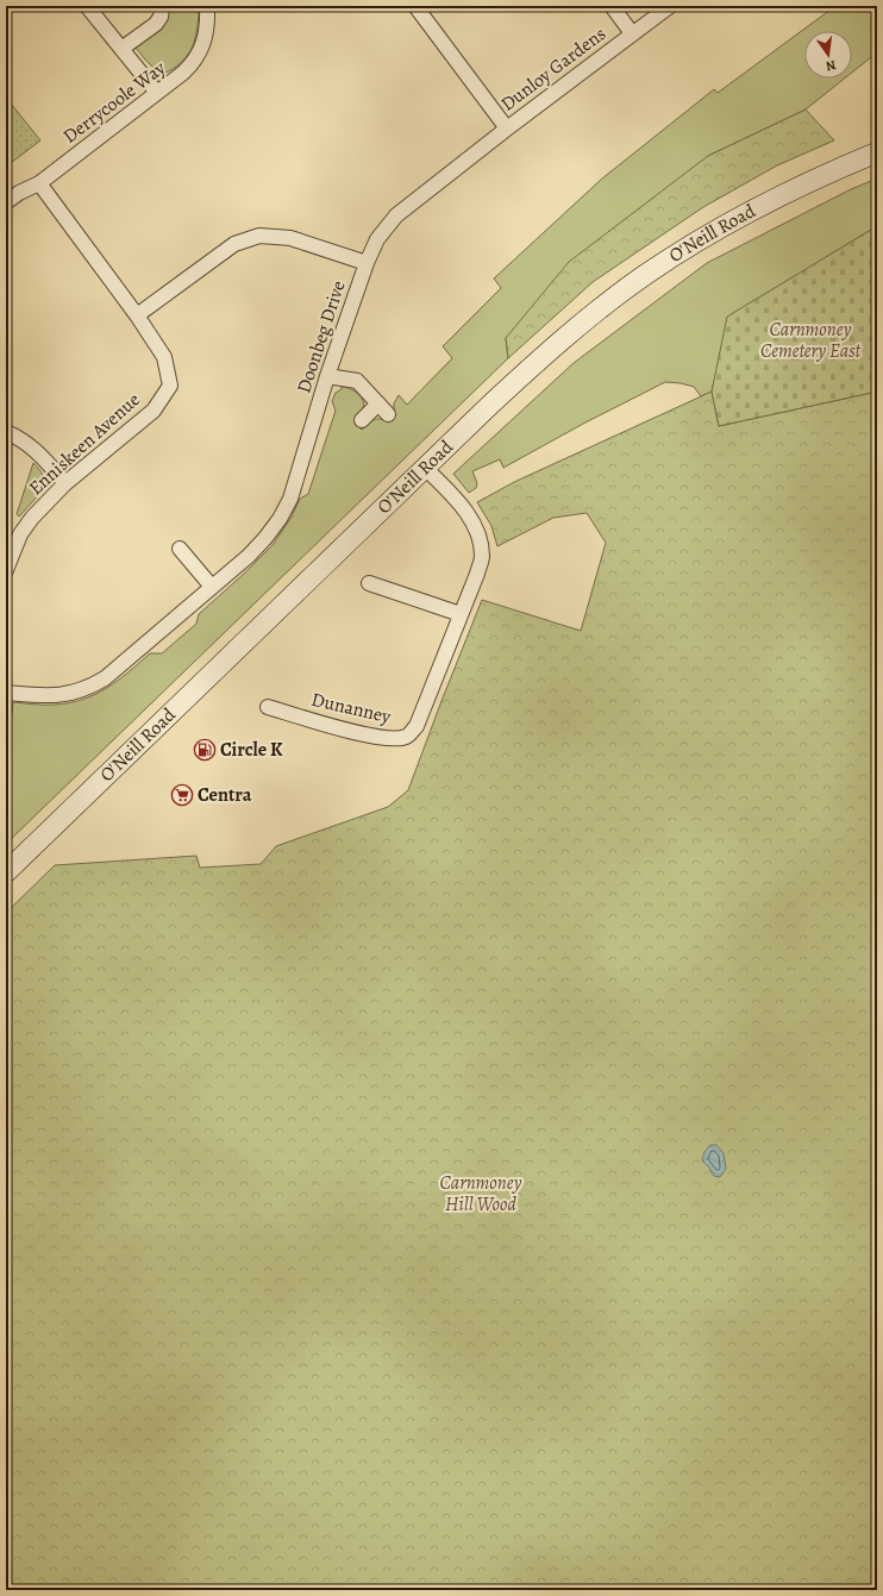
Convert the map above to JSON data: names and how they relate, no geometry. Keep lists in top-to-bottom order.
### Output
{
  "streets": {
    "main road": ["O'Neill Road"],
    "street": [
      "Dunloy Gardens",
      "Derrycoole Way",
      "Doonbeg Drive",
      "Enniskeen Avenue",
      "Dunanney"
    ]
  },
  "crossings": [
    ["Dunloy Gardens", "Doonbeg Drive"],
    ["Derrycoole Way", "Enniskeen Avenue"],
    ["O'Neill Road", "Dunanney"]
  ],
  "parks": ["Carnmoney Cemetery East", "Carnmoney Hill Wood"],
  "places": {
    "fuel station": ["Circle K"],
    "supermarket": ["Centra"]
  },
  "north": "bottom"
}
